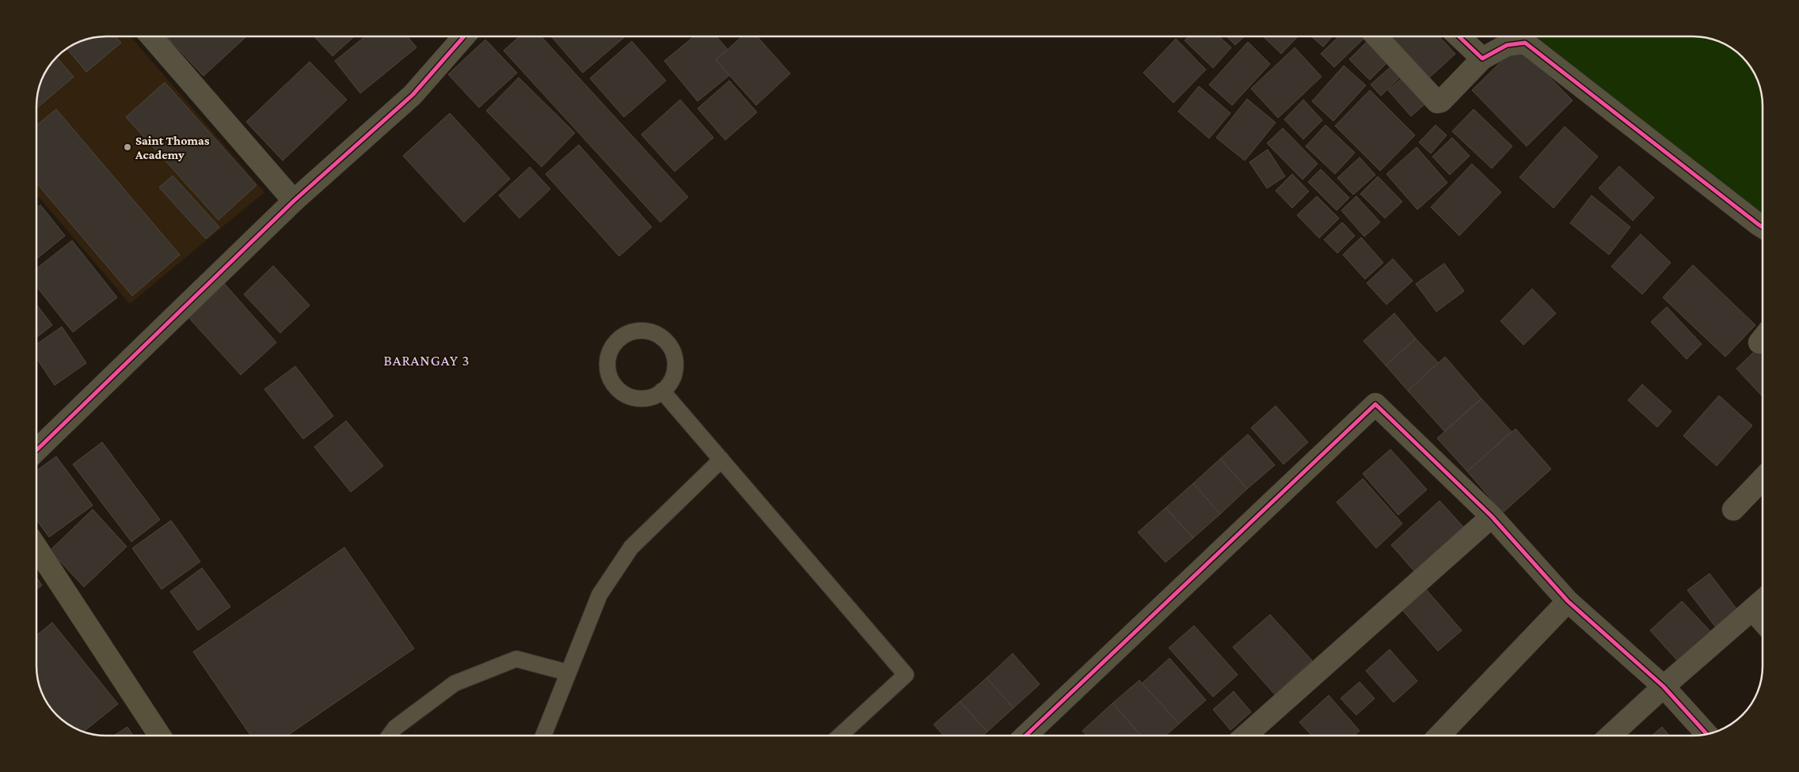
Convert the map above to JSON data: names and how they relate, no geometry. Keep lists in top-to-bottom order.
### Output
{
  "districts": ["BARANGAY 3"],
  "places": ["Saint Thomas Academy"]
}
